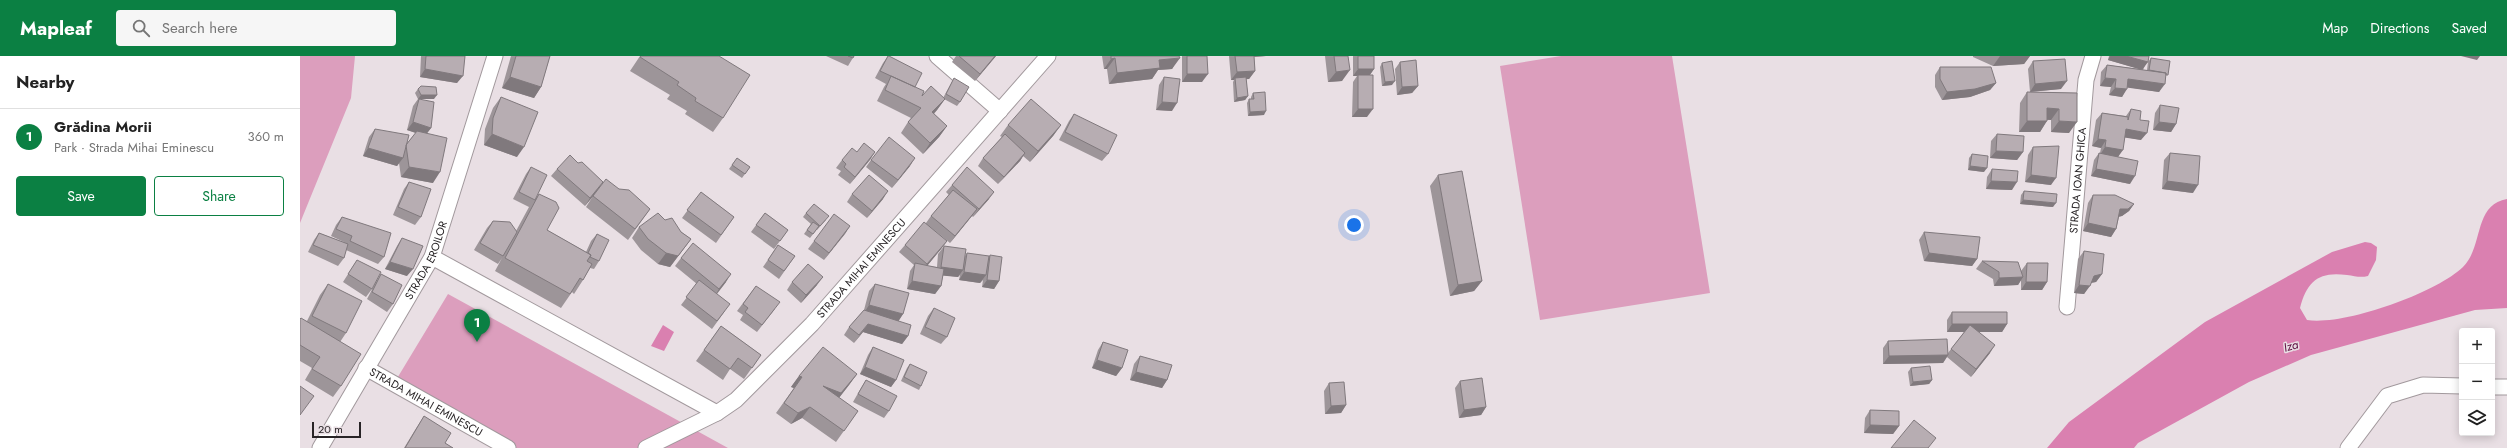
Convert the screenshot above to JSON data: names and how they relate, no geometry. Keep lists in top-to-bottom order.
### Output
{
  "streets": {
    "street": ["STRADA IOAN GHICA", "STRADA EROILOR", "STRADA MIHAI EMINESCU"]
  },
  "crossings": [
    ["STRADA EROILOR", "STRADA MIHAI EMINESCU"]
  ],
  "water": ["Iza"],
  "scale_bar": "20 m",
  "page": {
    "header": "Mapleaf",
    "search": "Search here",
    "nav": ["Map", "Directions", "Saved"],
    "heading": "Nearby",
    "list": [
      {
        "mark": "1",
        "name": "Grădina Morii",
        "note": "Park · Strada Mihai Eminescu",
        "value": "360 m"
      }
    ],
    "buttons": ["Save", "Share"],
    "pins": "1",
    "map_buttons": ["+", "−"],
    "scale": "20 m"
  }
}
